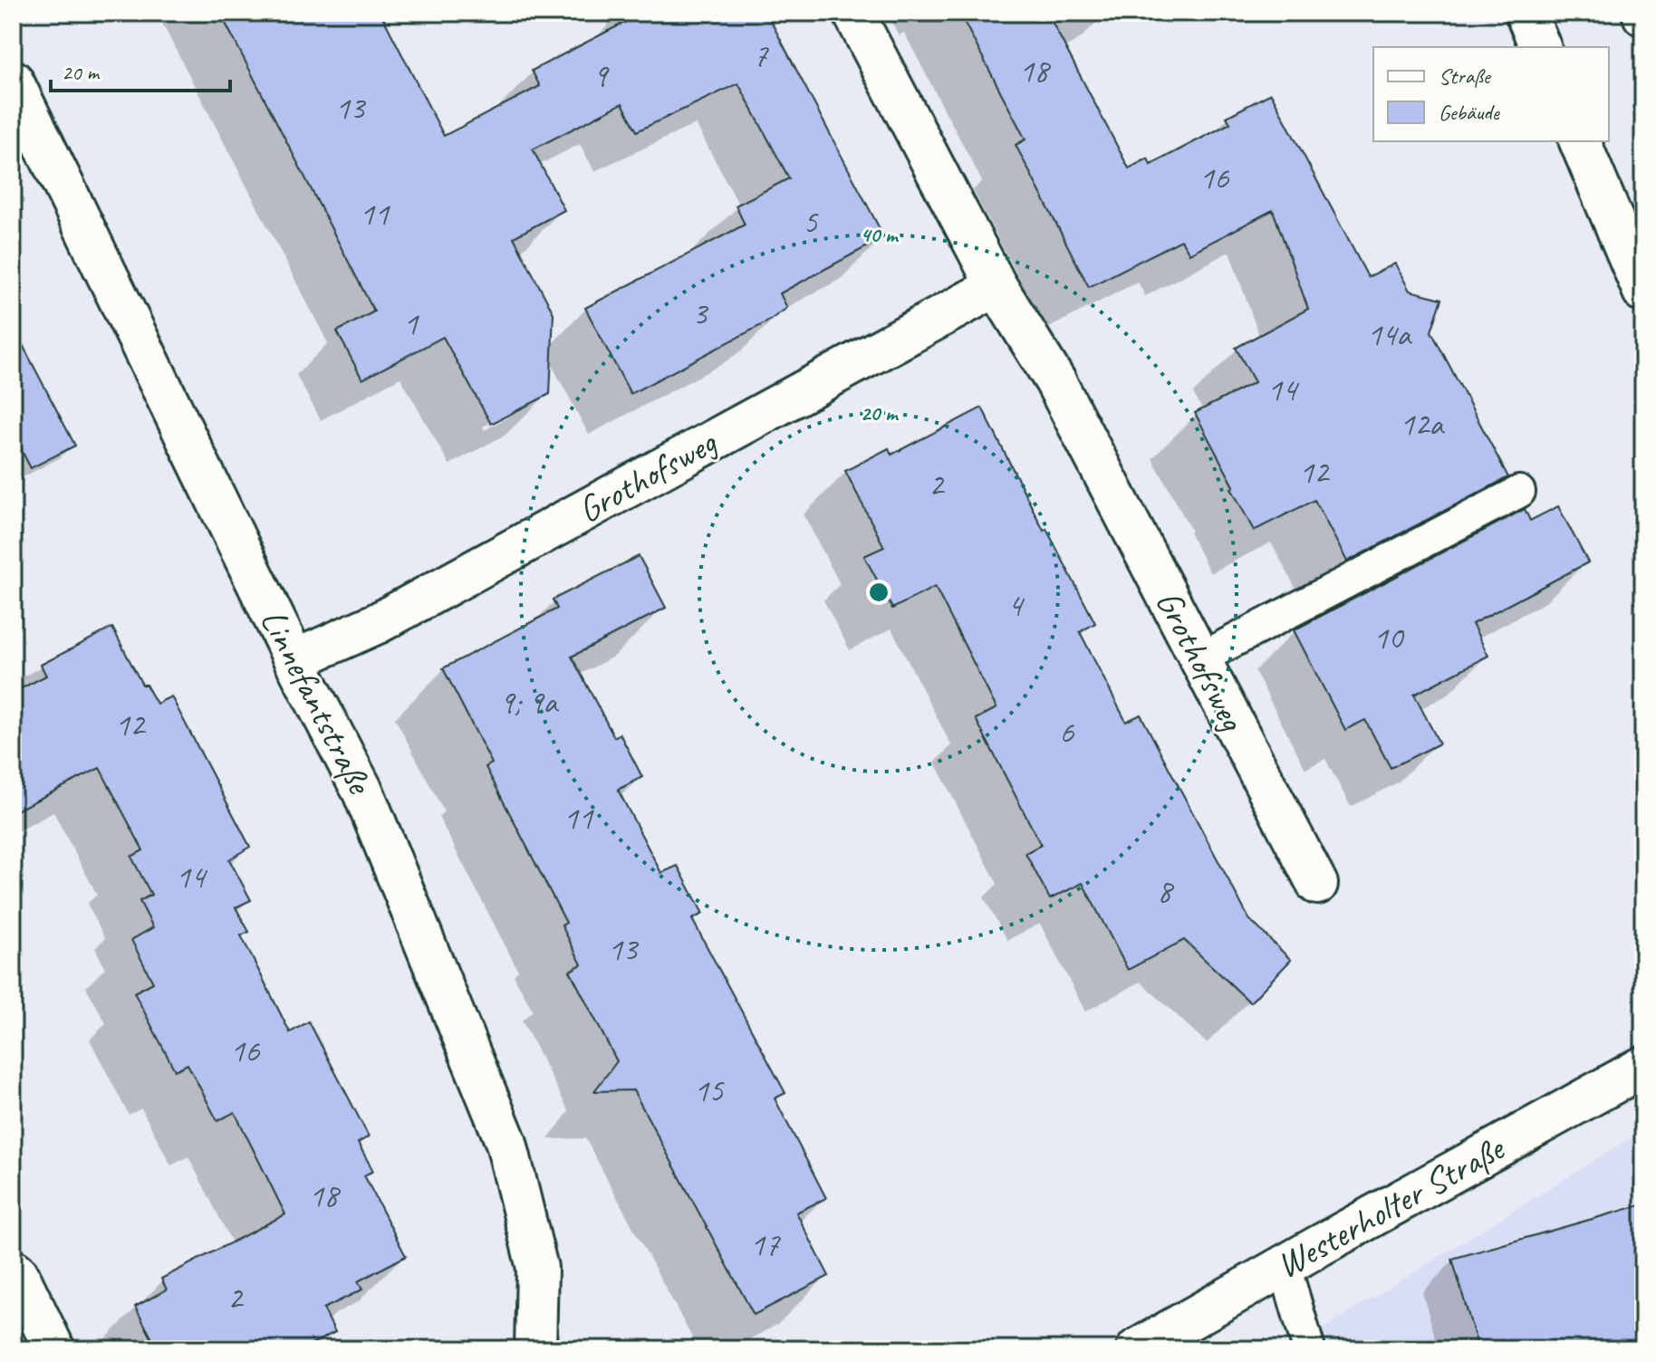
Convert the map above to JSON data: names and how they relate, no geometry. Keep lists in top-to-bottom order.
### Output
{
  "streets": {
    "street": ["Grothofsweg", "Linnefantstraße", "Westerholter Straße"]
  },
  "crossings": [
    ["Grothofsweg", "Linnefantstraße"]
  ],
  "house_numbers": [
    "7",
    "18",
    "9",
    "13",
    "16",
    "11",
    "5",
    "3",
    "1",
    "14a",
    "14",
    "12a",
    "12",
    "2",
    "4",
    "10",
    "9; 9a",
    "12",
    "6",
    "11",
    "14",
    "8",
    "13",
    "16",
    "15",
    "18",
    "17",
    "2"
  ],
  "legend": ["Straße", "Gebäude"],
  "scale_bar": "20 m",
  "rings": ["40 m", "20 m"]
}
